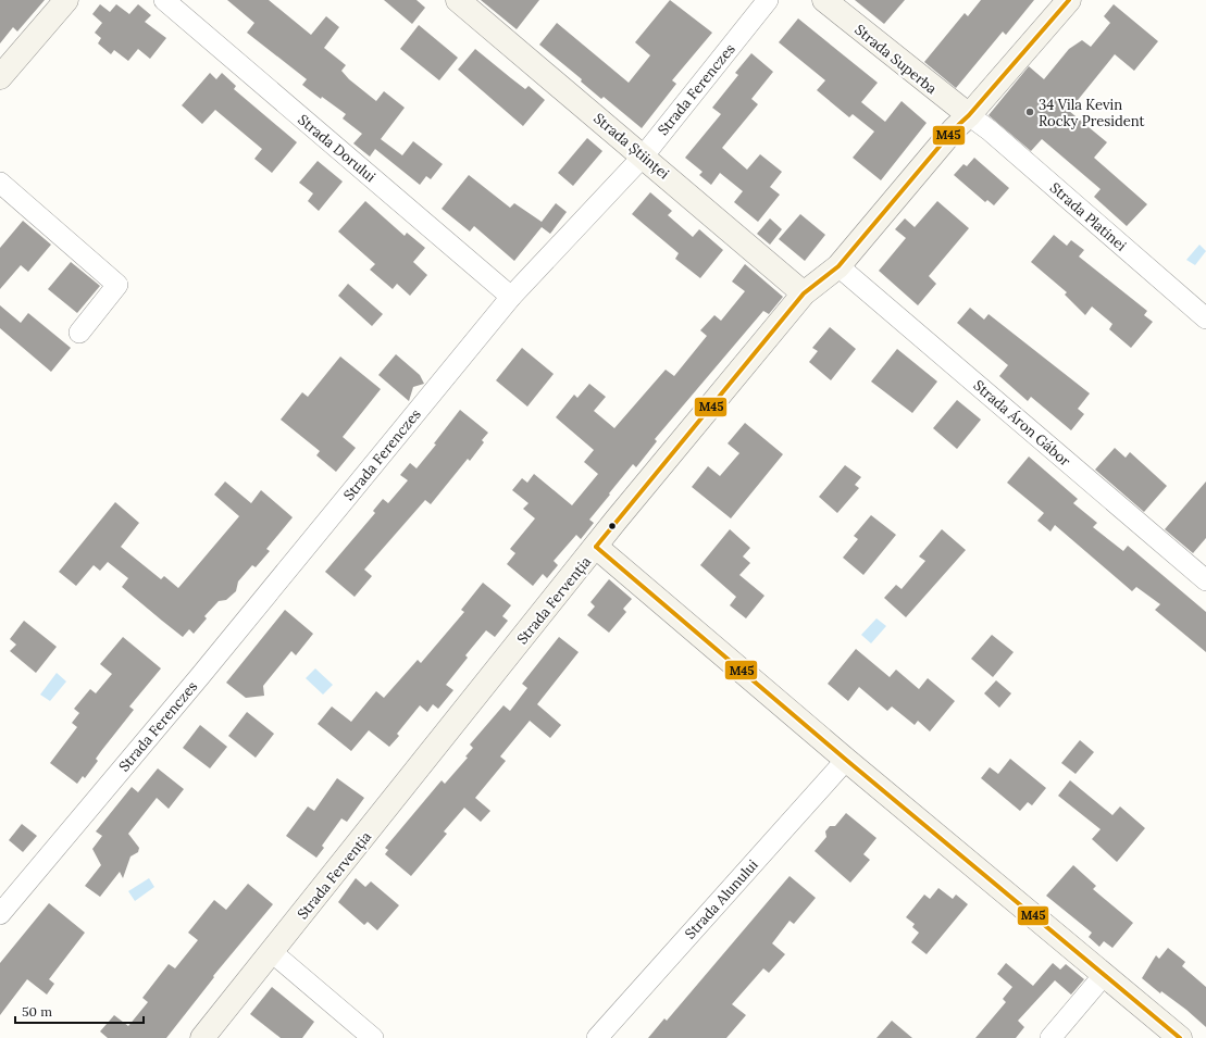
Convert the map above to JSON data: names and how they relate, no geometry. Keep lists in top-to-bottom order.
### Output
{
  "streets": {
    "street": [
      "Strada Superba",
      "Strada Ferenczes",
      "Strada Științei",
      "Strada Dorului",
      "Strada Platinei",
      "Strada Áron Gábor",
      "Strada Fervenția",
      "Strada Alunului"
    ]
  },
  "crossings": [
    ["Strada Superba", "Strada Platinei"],
    ["Strada Superba", "Strada Fervenția"],
    ["Strada Ferenczes", "Strada Științei"],
    ["Strada Ferenczes", "Strada Dorului"],
    ["Strada Științei", "Strada Fervenția"],
    ["Strada Platinei", "Strada Fervenția"],
    ["Strada Áron Gábor", "Strada Fervenția"]
  ],
  "places": ["34 Vila Kevin Rocky President"],
  "lines": ["transit line M45"],
  "scale_bar": "50 m"
}
